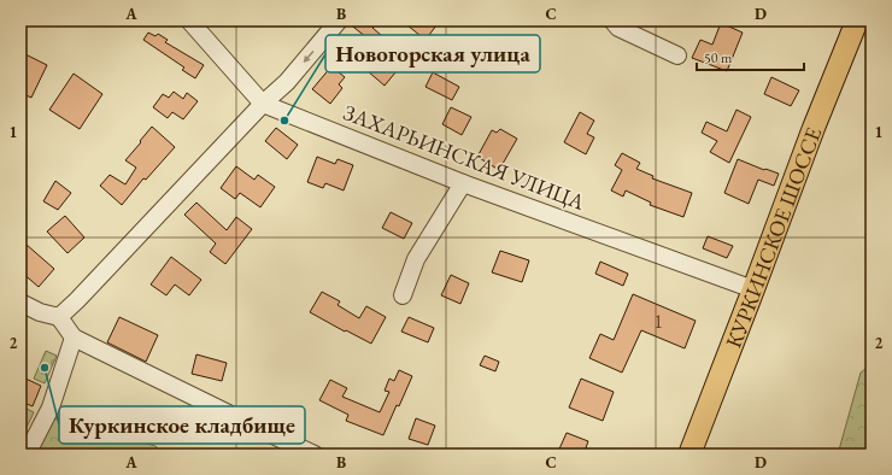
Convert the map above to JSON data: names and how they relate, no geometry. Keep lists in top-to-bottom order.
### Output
{
  "streets": {
    "main road": ["КУРКИНСКОЕ ШОССЕ"],
    "street": ["ЗАХАРЬИНСКАЯ УЛИЦА"]
  },
  "crossings": [
    ["ЗАХАРЬИНСКАЯ УЛИЦА", "КУРКИНСКОЕ ШОССЕ"]
  ],
  "places": ["Новогорская улица", "Куркинское кладбище"],
  "house_numbers": ["1"],
  "scale_bar": "50 m",
  "grid": {
    "columns": [
      "A",
      "B",
      "C",
      "D"
    ],
    "rows": ["1", "2"]
  }
}
